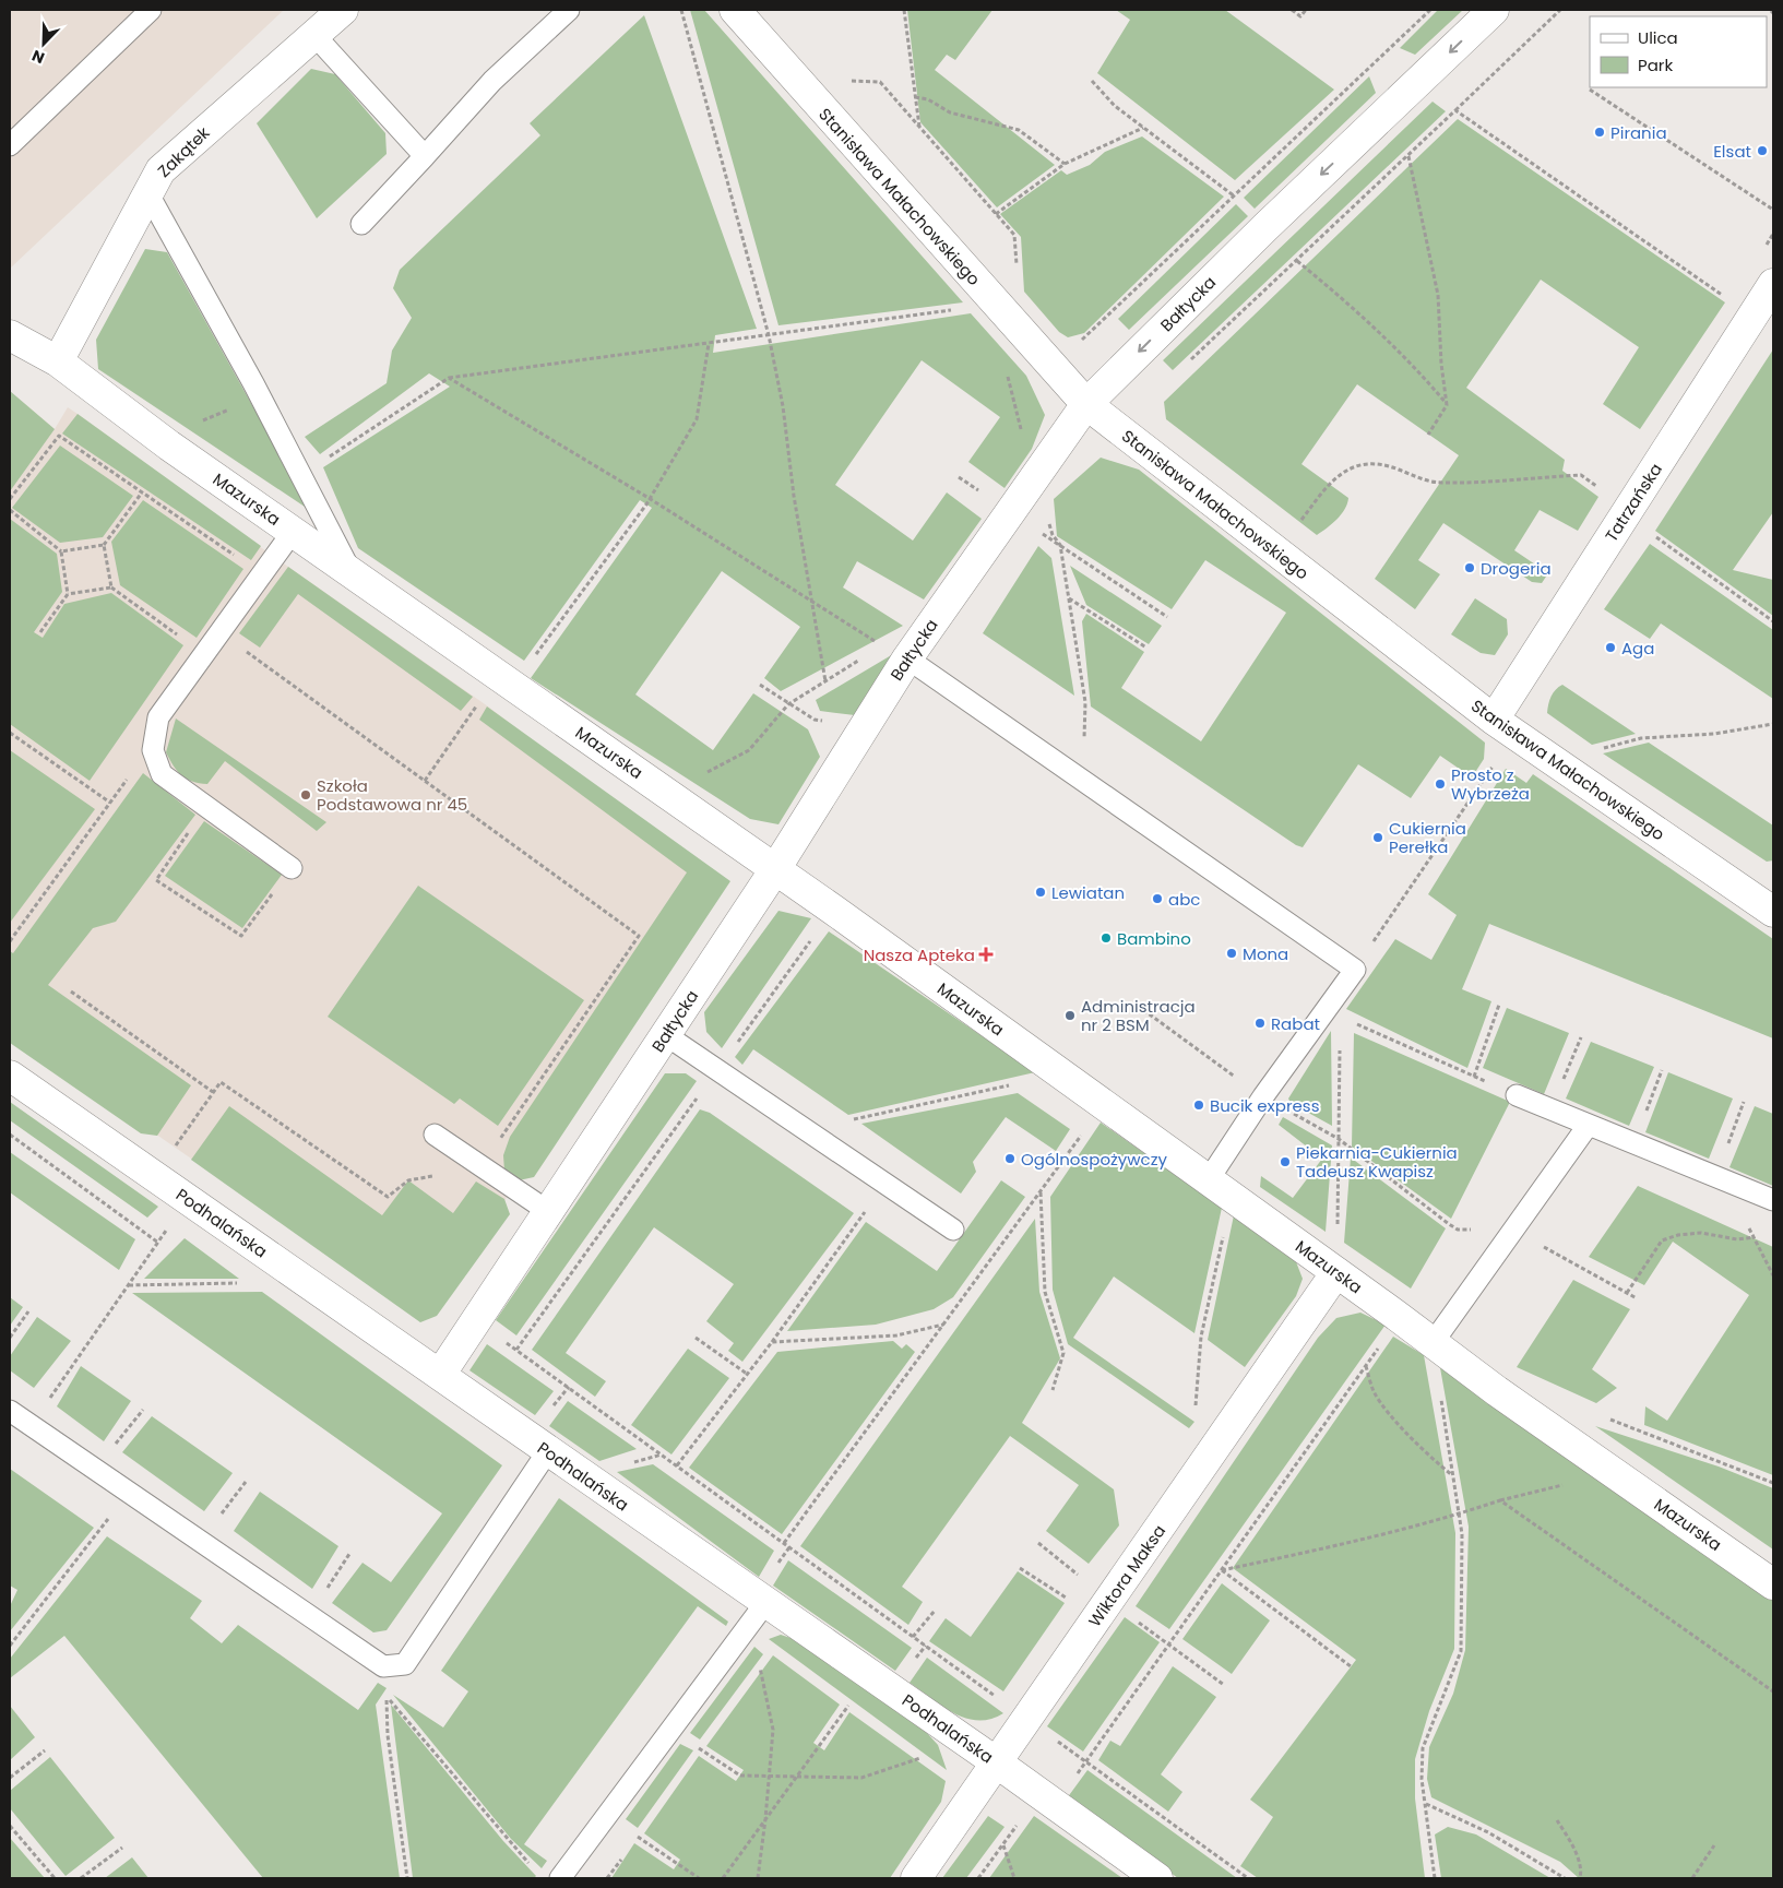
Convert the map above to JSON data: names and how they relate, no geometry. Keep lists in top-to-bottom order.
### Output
{
  "streets": {
    "street": [
      "Zakątek",
      "Stanisława Małachowskiego",
      "Bałtycka",
      "Mazurska",
      "Tatrzańska",
      "Podhalańska",
      "Wiktora Maksa"
    ]
  },
  "crossings": [
    ["Zakątek", "Mazurska"],
    ["Stanisława Małachowskiego", "Bałtycka"],
    ["Stanisława Małachowskiego", "Tatrzańska"],
    ["Bałtycka", "Mazurska"],
    ["Bałtycka", "Podhalańska"],
    ["Mazurska", "Wiktora Maksa"],
    ["Podhalańska", "Wiktora Maksa"]
  ],
  "places": {
    "other": [
      "Pirania",
      "Elsat",
      "Drogeria",
      "Aga",
      "Prosto z Wybrzeża",
      "Szkoła Podstawowa nr 45",
      "Cukiernia Perełka",
      "Lewiatan",
      "abc",
      "Bambino",
      "Mona",
      "Administracja nr 2 BSM",
      "Rabat",
      "Bucik express",
      "Ogólnospożywczy",
      "Piekarnia-Cukiernia Tadeusz Kwapisz"
    ],
    "health": ["Nasza Apteka"]
  },
  "legend": ["Ulica", "Park"],
  "north": "bottom left"
}
